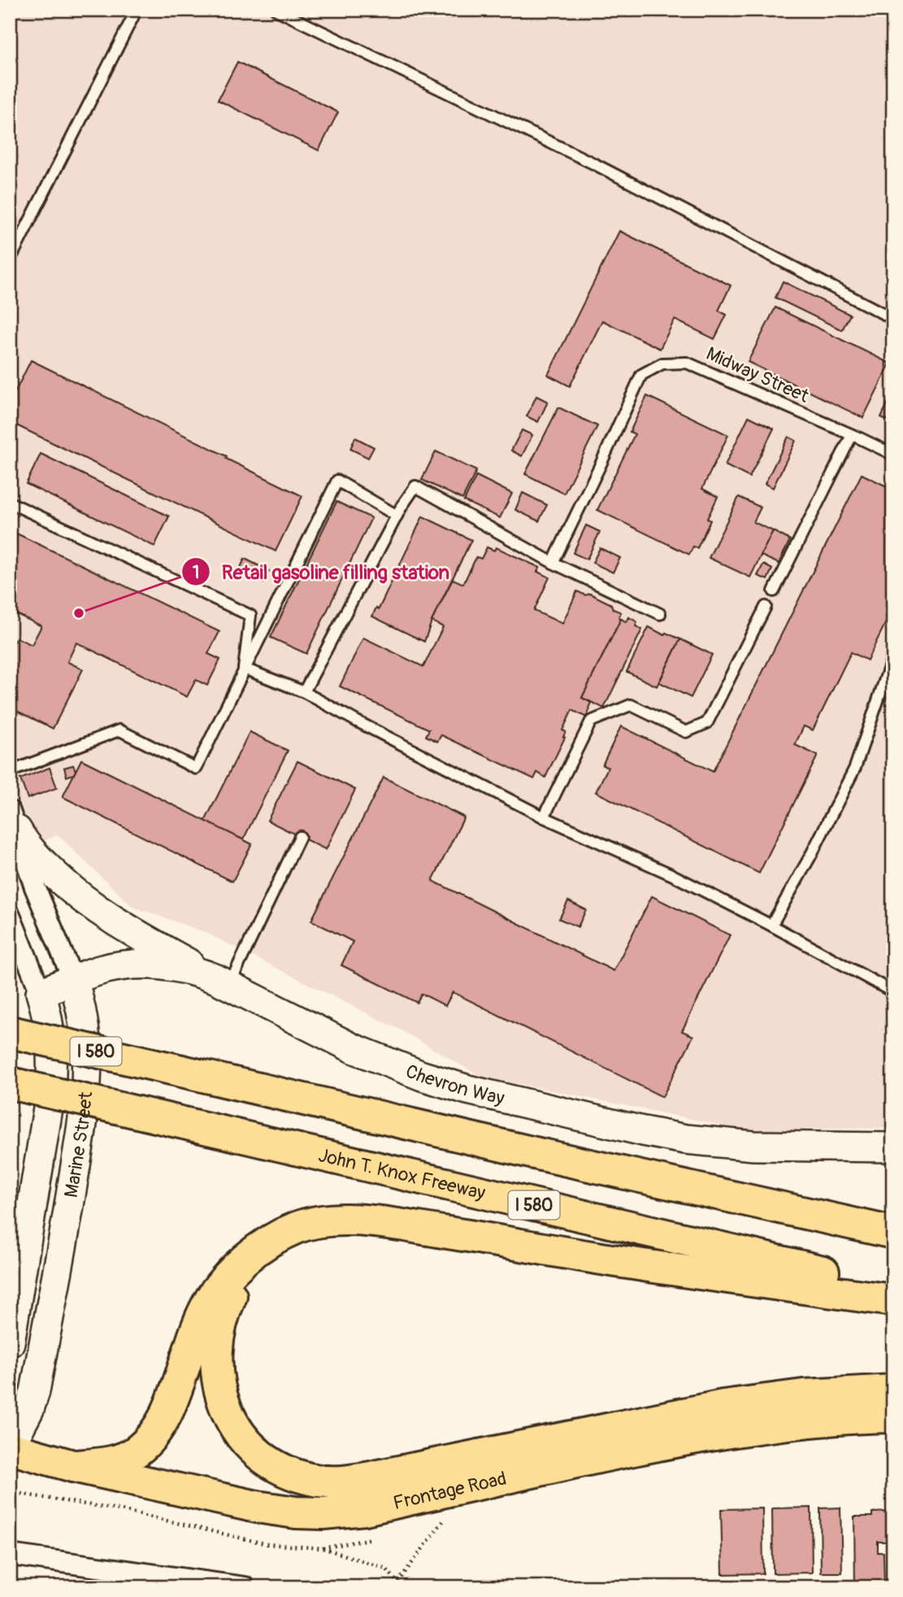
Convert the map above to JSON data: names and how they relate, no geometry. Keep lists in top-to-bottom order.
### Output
{
  "streets": {
    "main road": ["I 580", "John T. Knox Freeway", "Frontage Road"],
    "street": ["Chevron Way", "Marine Street"],
    "lane": ["Midway Street"]
  },
  "crossings": [
    ["Chevron Way", "Marine Street"],
    ["Marine Street", "Frontage Road"]
  ],
  "places": ["Retail gasoline filling station"]
}
